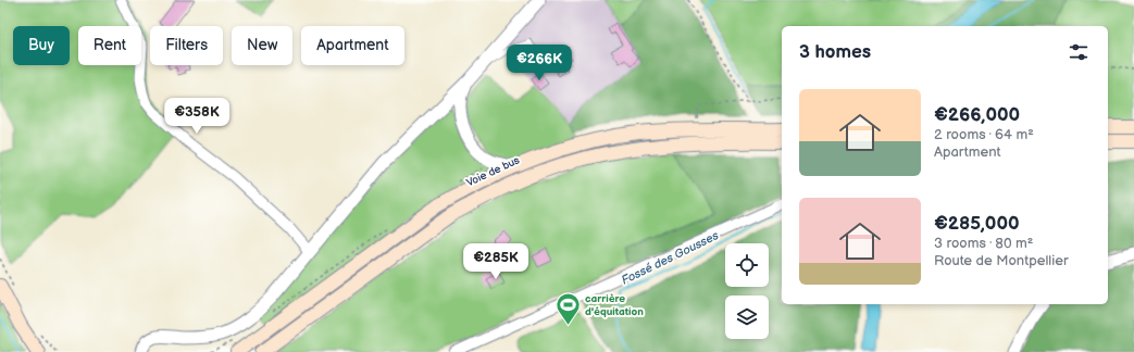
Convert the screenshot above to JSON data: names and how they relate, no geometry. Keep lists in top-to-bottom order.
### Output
{
  "streets": {
    "lane": ["Voie de bus"]
  },
  "water": ["Fossé des Gousses"],
  "places": {
    "sports": ["carrière d'équitation"]
  },
  "page": {
    "chip": [
      "Buy",
      "Rent",
      "Filters",
      "New",
      "Apartment"
    ],
    "heading": "3 homes",
    "price": ["€266K", "€358K", "€285K"],
    "list": [
      {
        "name": "€266,000",
        "note": "2 rooms · 64 m² · Apartment"
      },
      {
        "name": "€285,000",
        "note": "3 rooms · 80 m² · Route de Montpellier"
      }
    ]
  }
}
